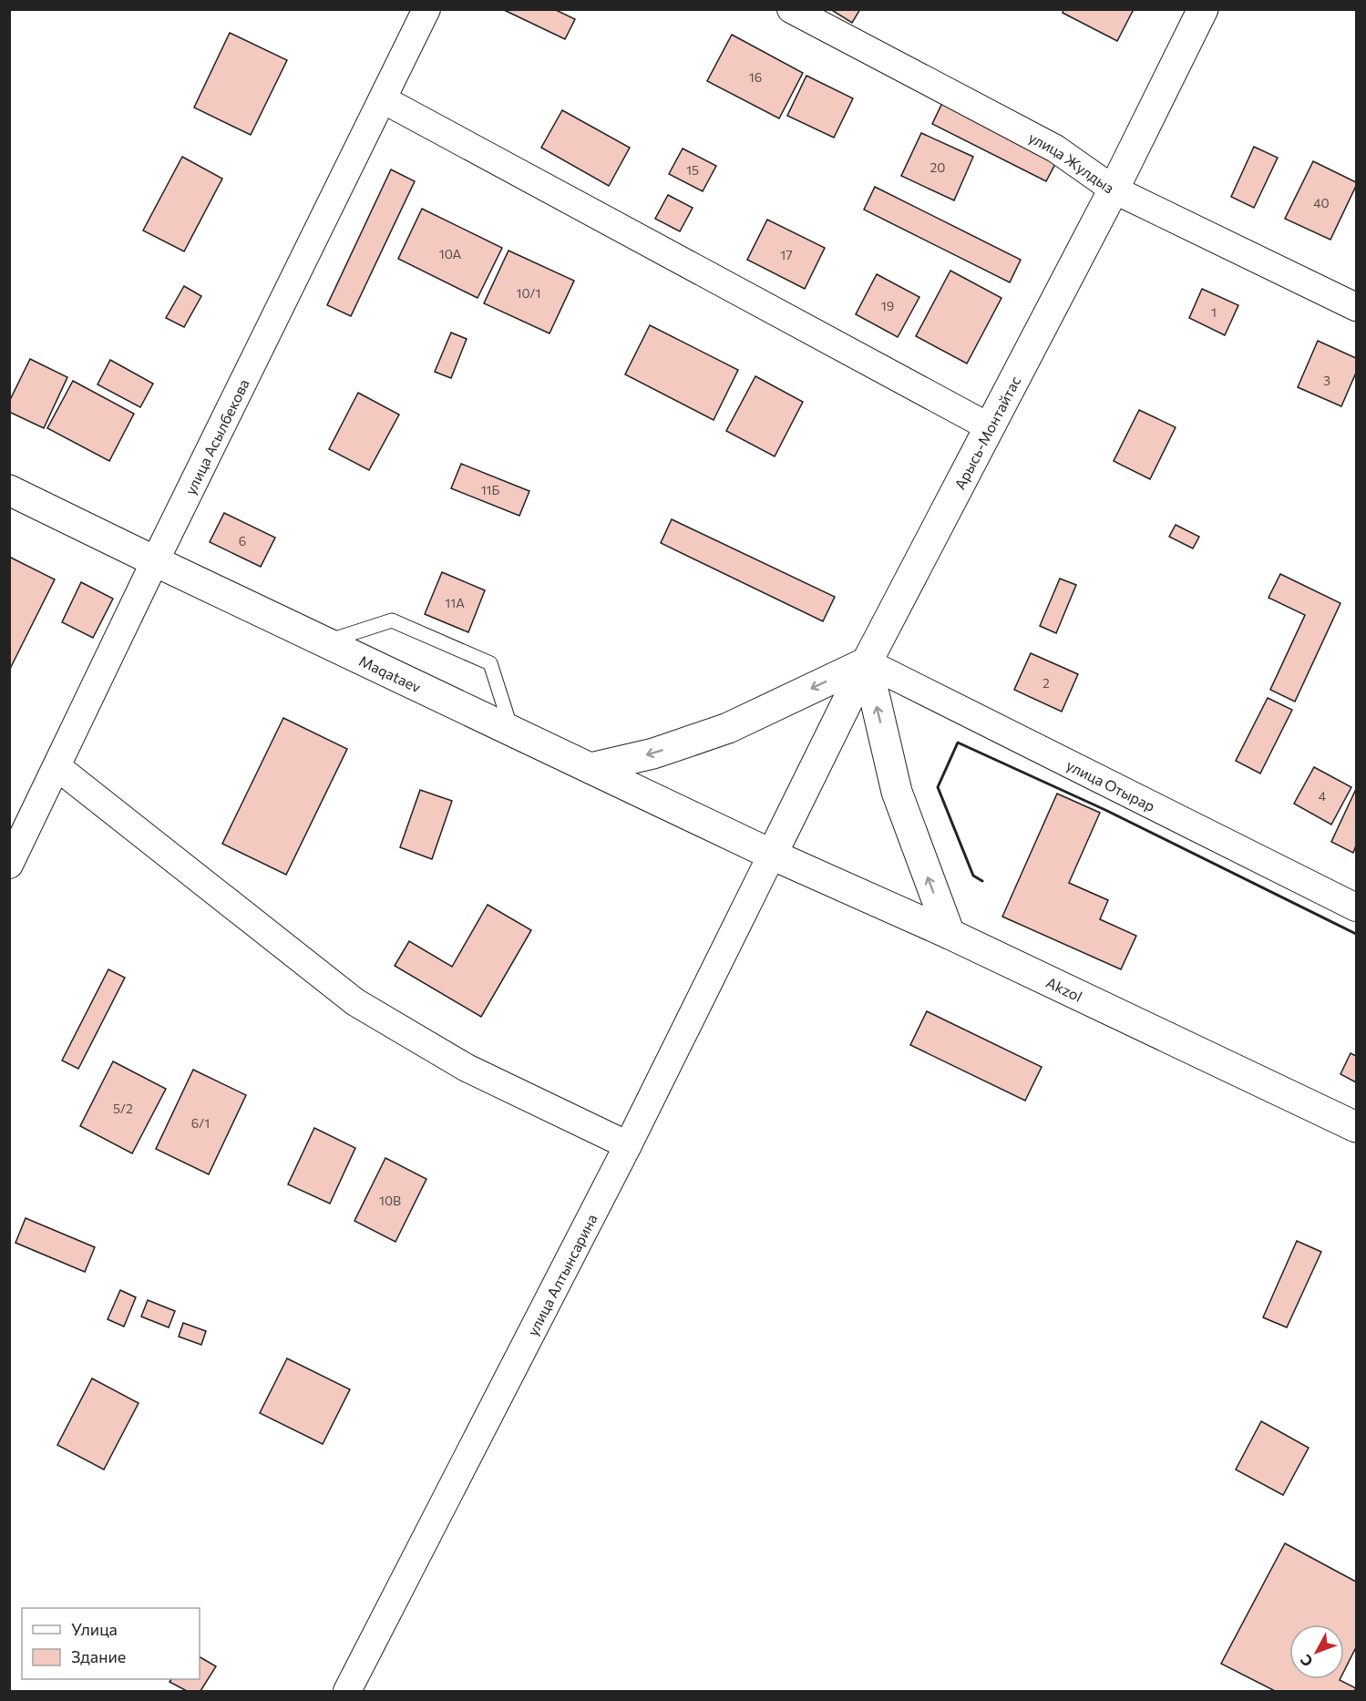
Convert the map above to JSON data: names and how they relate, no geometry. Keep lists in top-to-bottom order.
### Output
{
  "streets": {
    "main road": ["Арысь-Монтайтас", "Maqataev", "Akzol"],
    "street": [
      "улица Жулдыз",
      "улица Асылбекова",
      "улица Отырар",
      "улица Алтынсарина"
    ]
  },
  "crossings": [
    ["улица Жулдыз", "Арысь-Монтайтас"],
    ["Арысь-Монтайтас", "Maqataev"],
    ["Арысь-Монтайтас", "улица Отырар"],
    ["Арысь-Монтайтас", "Akzol"],
    ["Арысь-Монтайтас", "улица Алтынсарина"],
    ["улица Асылбекова", "Maqataev"],
    ["Maqataev", "Akzol"],
    ["Maqataev", "улица Алтынсарина"],
    ["Akzol", "улица Алтынсарина"]
  ],
  "house_numbers": [
    "16",
    "20",
    "15",
    "40",
    "10А",
    "17",
    "10/1",
    "19",
    "1",
    "3",
    "11Б",
    "6",
    "11А",
    "2",
    "4",
    "5/2",
    "6/1",
    "10В"
  ],
  "legend": ["Улица", "Здание"],
  "north": "bottom left"
}
